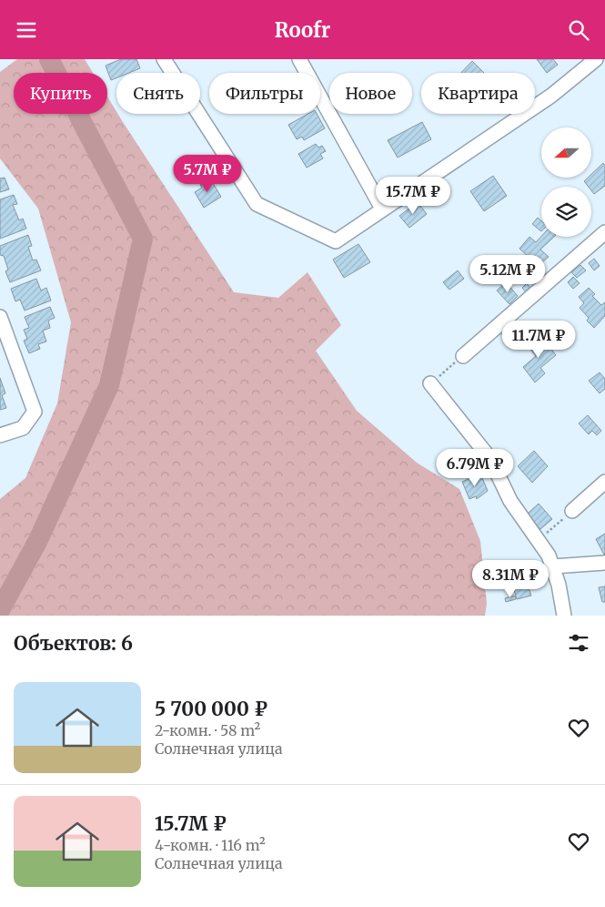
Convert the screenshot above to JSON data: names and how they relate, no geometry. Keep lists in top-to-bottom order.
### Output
{
  "north": "left",
  "page": {
    "header": "Roofr",
    "chip": [
      "Купить",
      "Снять",
      "Фильтры",
      "Новое",
      "Квартира"
    ],
    "price": [
      "5.7M ₽",
      "15.7M ₽",
      "5.12M ₽",
      "11.7M ₽",
      "6.79M ₽",
      "8.31M ₽"
    ],
    "heading": "Объектов: 6",
    "list": [
      {
        "name": "5 700 000 ₽",
        "note": "2-комн. · 58 m² · Солнечная улица"
      },
      {
        "name": "15.7M ₽",
        "note": "4-комн. · 116 m² · Солнечная улица"
      }
    ]
  }
}
